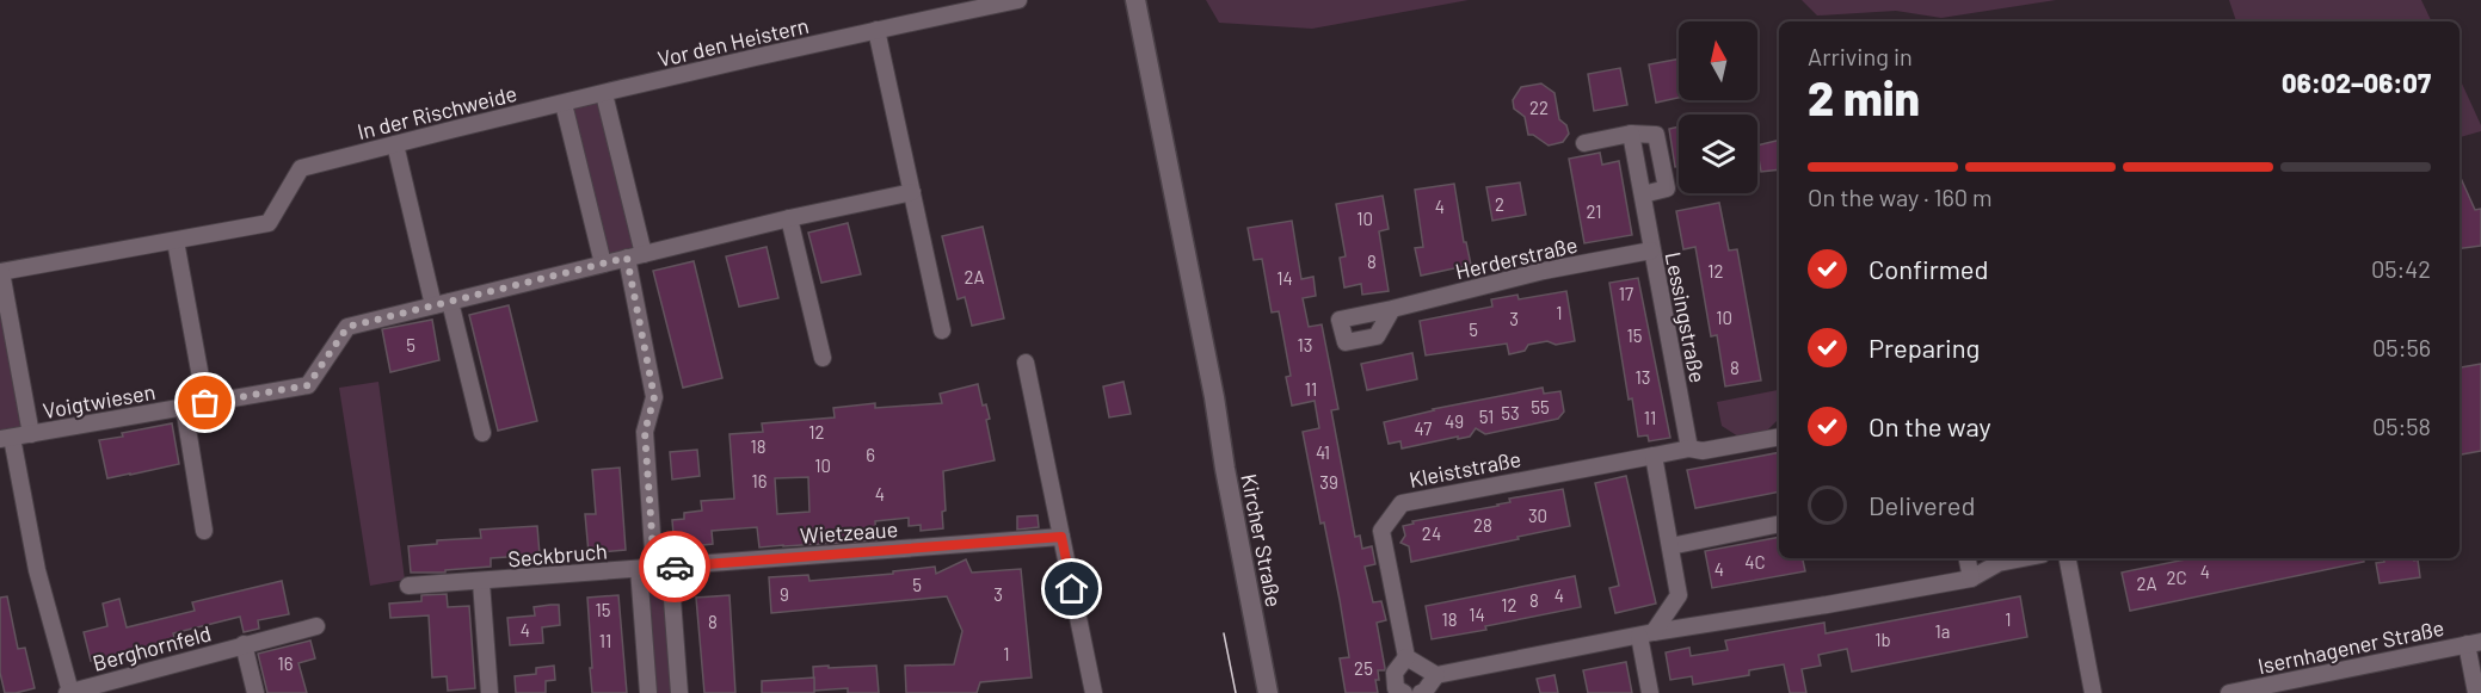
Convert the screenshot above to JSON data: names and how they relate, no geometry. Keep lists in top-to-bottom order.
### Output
{
  "streets": {
    "main road": ["Kircher Straße"],
    "street": [
      "Vor den Heistern",
      "In der Rischweide",
      "Herderstraße",
      "Lessingstraße",
      "Voigtwiesen",
      "Kleiststraße",
      "Wietzeaue",
      "Seckbruch",
      "Isernhagener Straße",
      "Berghornfeld"
    ]
  },
  "crossings": [
    ["Vor den Heistern", "In der Rischweide"],
    ["Herderstraße", "Lessingstraße"],
    ["Wietzeaue", "Seckbruch"]
  ],
  "house_numbers": [
    "22",
    "2",
    "4",
    "21",
    "10",
    "8",
    "12",
    "2A",
    "14",
    "17",
    "1",
    "10",
    "3",
    "5",
    "15",
    "5",
    "13",
    "8",
    "13",
    "11",
    "55",
    "53",
    "51",
    "11",
    "49",
    "47",
    "12",
    "18",
    "41",
    "6",
    "10",
    "16",
    "39",
    "4",
    "30",
    "28",
    "24",
    "4C",
    "4",
    "4",
    "2C",
    "2A",
    "5",
    "9",
    "3",
    "4",
    "8",
    "12",
    "15",
    "14",
    "18",
    "1",
    "8",
    "4",
    "1a",
    "1b",
    "11",
    "1",
    "16",
    "25"
  ],
  "north": "top",
  "page": {
    "heading": ["2 min", "Arriving in", "06:02–06:07"],
    "bar": "On the way · 160 m",
    "list": [
      ["Confirmed", "05:42"],
      ["Preparing", "05:56"],
      ["On the way", "05:58"],
      "Delivered"
    ]
  }
}
